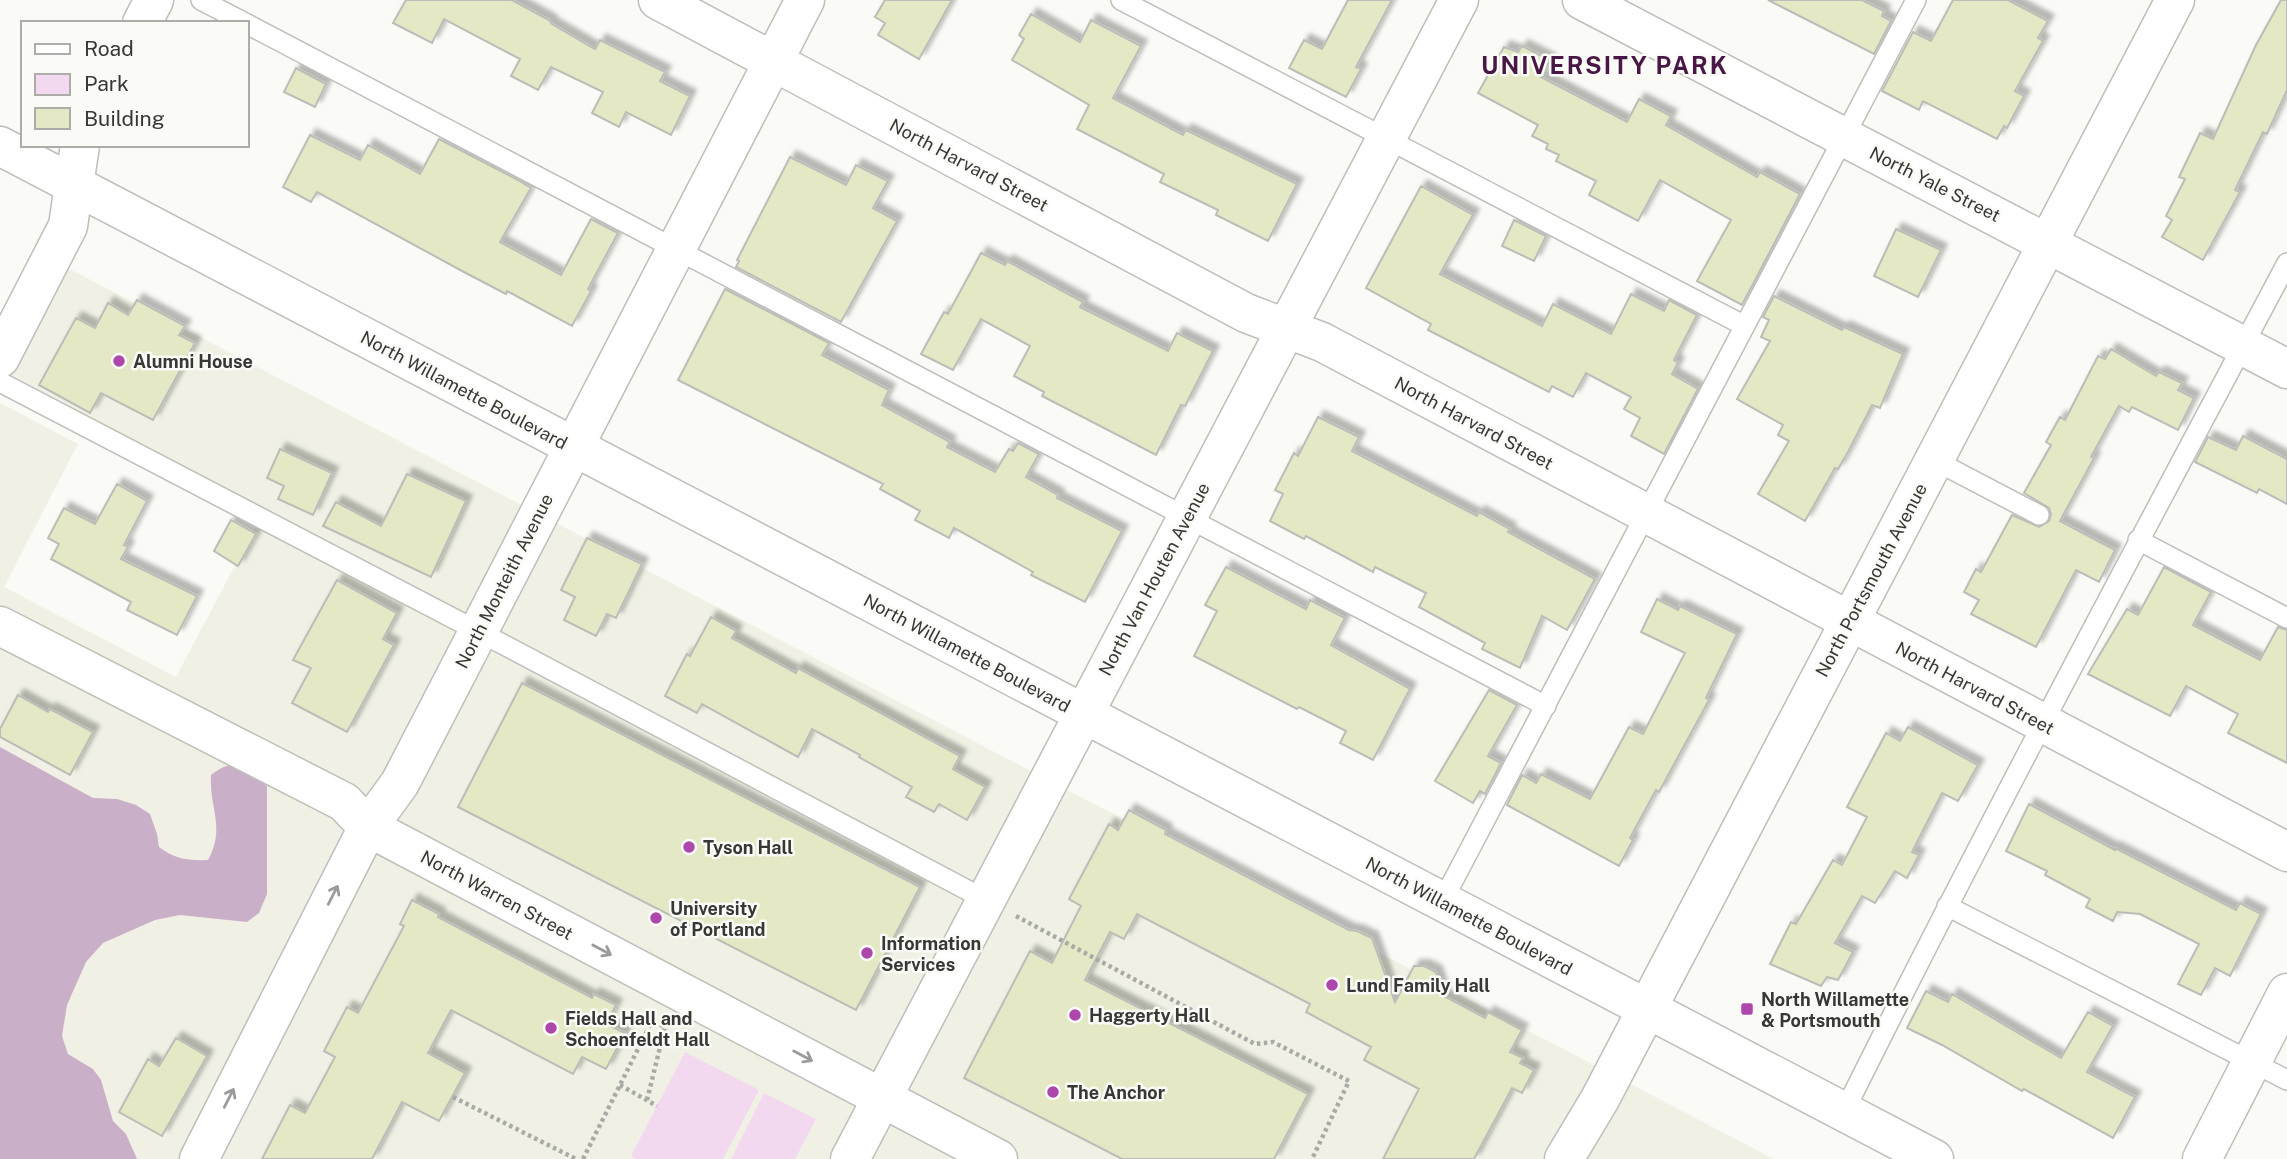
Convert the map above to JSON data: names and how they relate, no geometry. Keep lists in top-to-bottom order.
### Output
{
  "streets": {
    "street": [
      "North Harvard Street",
      "North Yale Street",
      "North Willamette Boulevard",
      "North Van Houten Avenue",
      "North Portsmouth Avenue",
      "North Monteith Avenue",
      "North Warren Street"
    ]
  },
  "crossings": [
    ["North Harvard Street", "North Van Houten Avenue"],
    ["North Harvard Street", "North Portsmouth Avenue"],
    ["North Harvard Street", "North Monteith Avenue"],
    ["North Yale Street", "North Portsmouth Avenue"],
    ["North Willamette Boulevard", "North Van Houten Avenue"],
    ["North Willamette Boulevard", "North Portsmouth Avenue"],
    ["North Willamette Boulevard", "North Monteith Avenue"],
    ["North Van Houten Avenue", "North Warren Street"],
    ["North Monteith Avenue", "North Warren Street"]
  ],
  "one_way": ["North Warren Street"],
  "districts": ["UNIVERSITY PARK"],
  "places": {
    "other": [
      "Alumni House",
      "Tyson Hall",
      "University of Portland",
      "Information Services",
      "Lund Family Hall",
      "Haggerty Hall",
      "Fields Hall and Schoenfeldt Hall",
      "The Anchor"
    ],
    "transit": ["North Willamette & Portsmouth"]
  },
  "legend": ["Road", "Park", "Building"]
}
